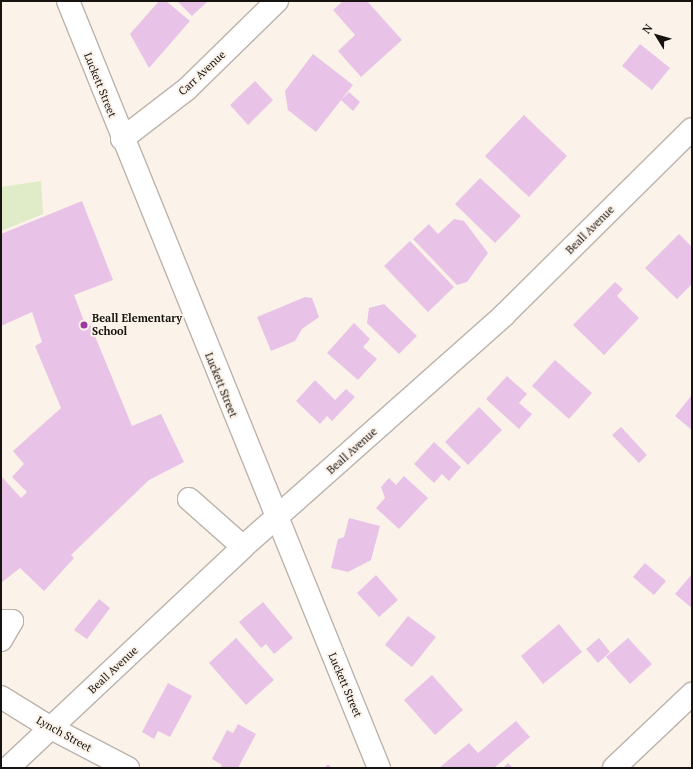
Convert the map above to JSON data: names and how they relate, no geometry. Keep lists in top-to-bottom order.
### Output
{
  "streets": {
    "street": [
      "Carr Avenue",
      "Luckett Street",
      "Beall Avenue",
      "Lynch Street"
    ]
  },
  "crossings": [
    ["Carr Avenue", "Luckett Street"],
    ["Luckett Street", "Beall Avenue"],
    ["Beall Avenue", "Lynch Street"]
  ],
  "places": ["Beall Elementary School"],
  "north": "top left"
}
